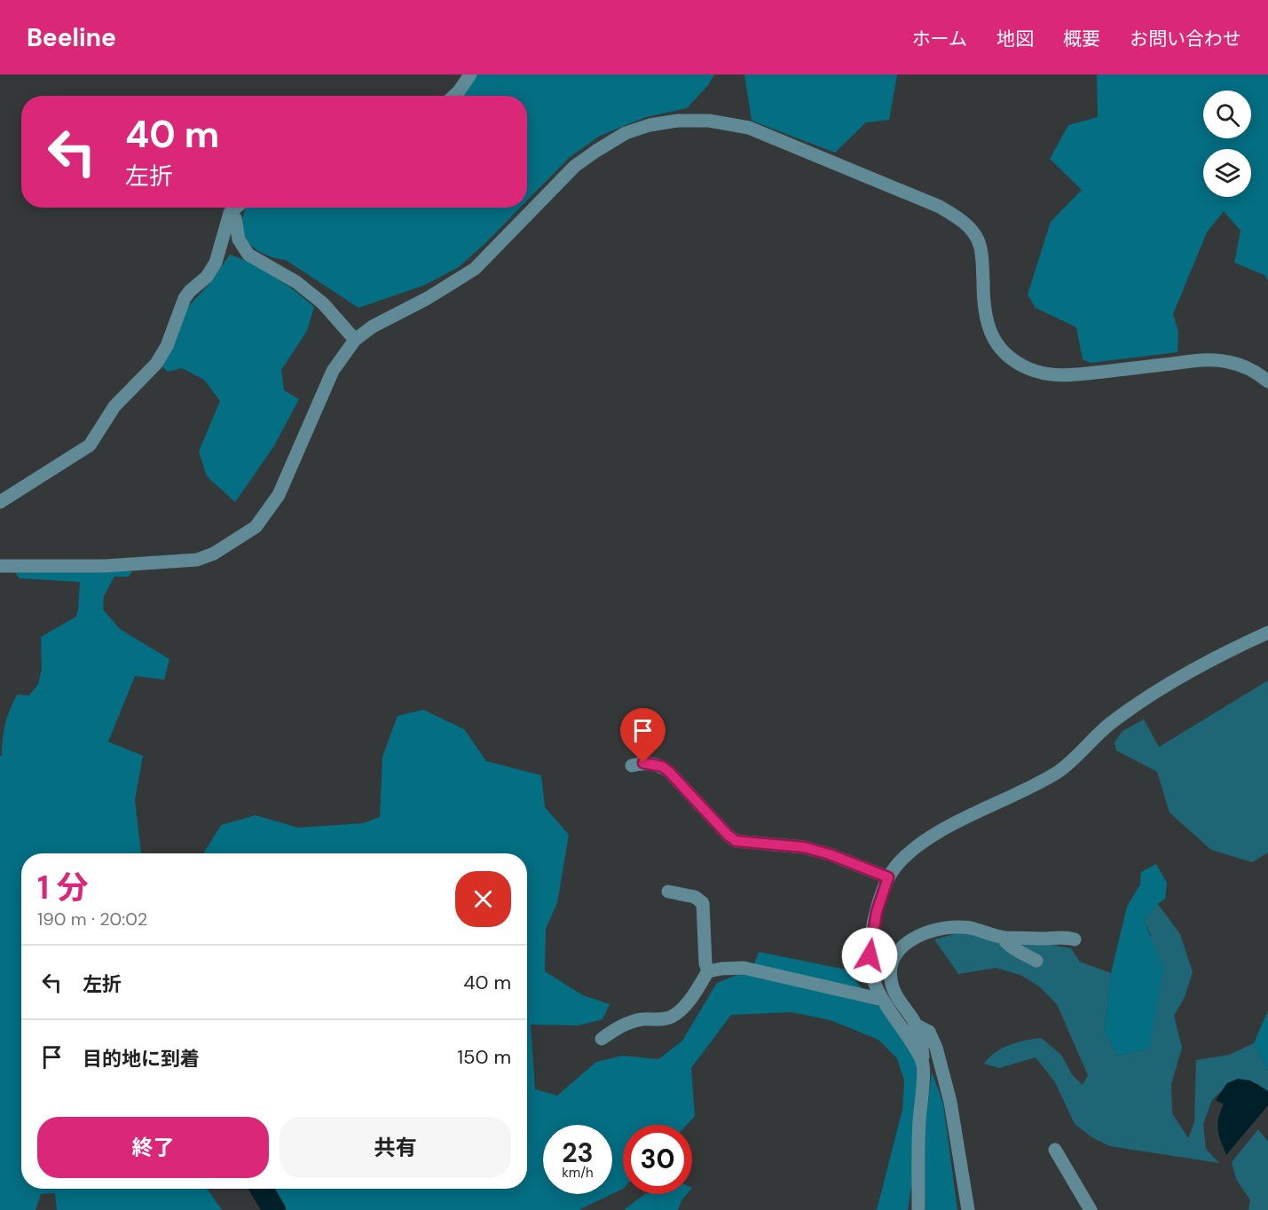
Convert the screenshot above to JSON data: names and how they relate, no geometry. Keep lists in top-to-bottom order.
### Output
{
  "page": {
    "header": "Beeline",
    "nav": [
      "ホーム",
      "地図",
      "概要",
      "お問い合わせ"
    ],
    "turn": ["40 m", "左折"],
    "heading": ["1 分", "190 m · 20:02"],
    "list": [
      {
        "name": "左折",
        "value": "40 m"
      },
      {
        "name": "目的地に到着",
        "value": "150 m"
      }
    ],
    "buttons": ["終了", "共有"],
    "speed": "23 km/h",
    "limit": "30"
  }
}
